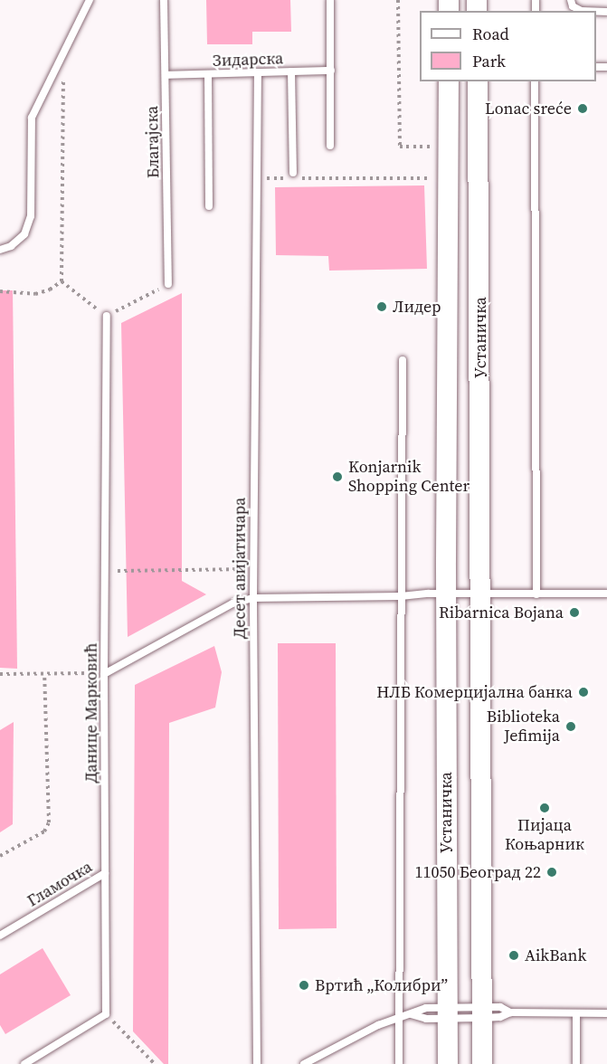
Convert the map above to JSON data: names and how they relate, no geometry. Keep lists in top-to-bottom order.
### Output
{
  "streets": {
    "main road": ["Устаничка"],
    "lane": [
      "Зидарска",
      "Благајска",
      "Десет авијатичара",
      "Данице Марковић",
      "Гламочка"
    ]
  },
  "crossings": [
    ["Зидарска", "Благајска"],
    ["Зидарска", "Десет авијатичара"],
    ["Данице Марковић", "Гламочка"]
  ],
  "places": [
    "Lonac sreće",
    "Лидер",
    "Konjarnik Shopping Center",
    "Ribarnica Bojana",
    "НЛБ Комерцијална банка",
    "Biblioteka Jefimija",
    "Пијаца Коњарник",
    "11050 Београд 22",
    "AikBank",
    "Вртић „Колибри”"
  ],
  "legend": ["Road", "Park"]
}
